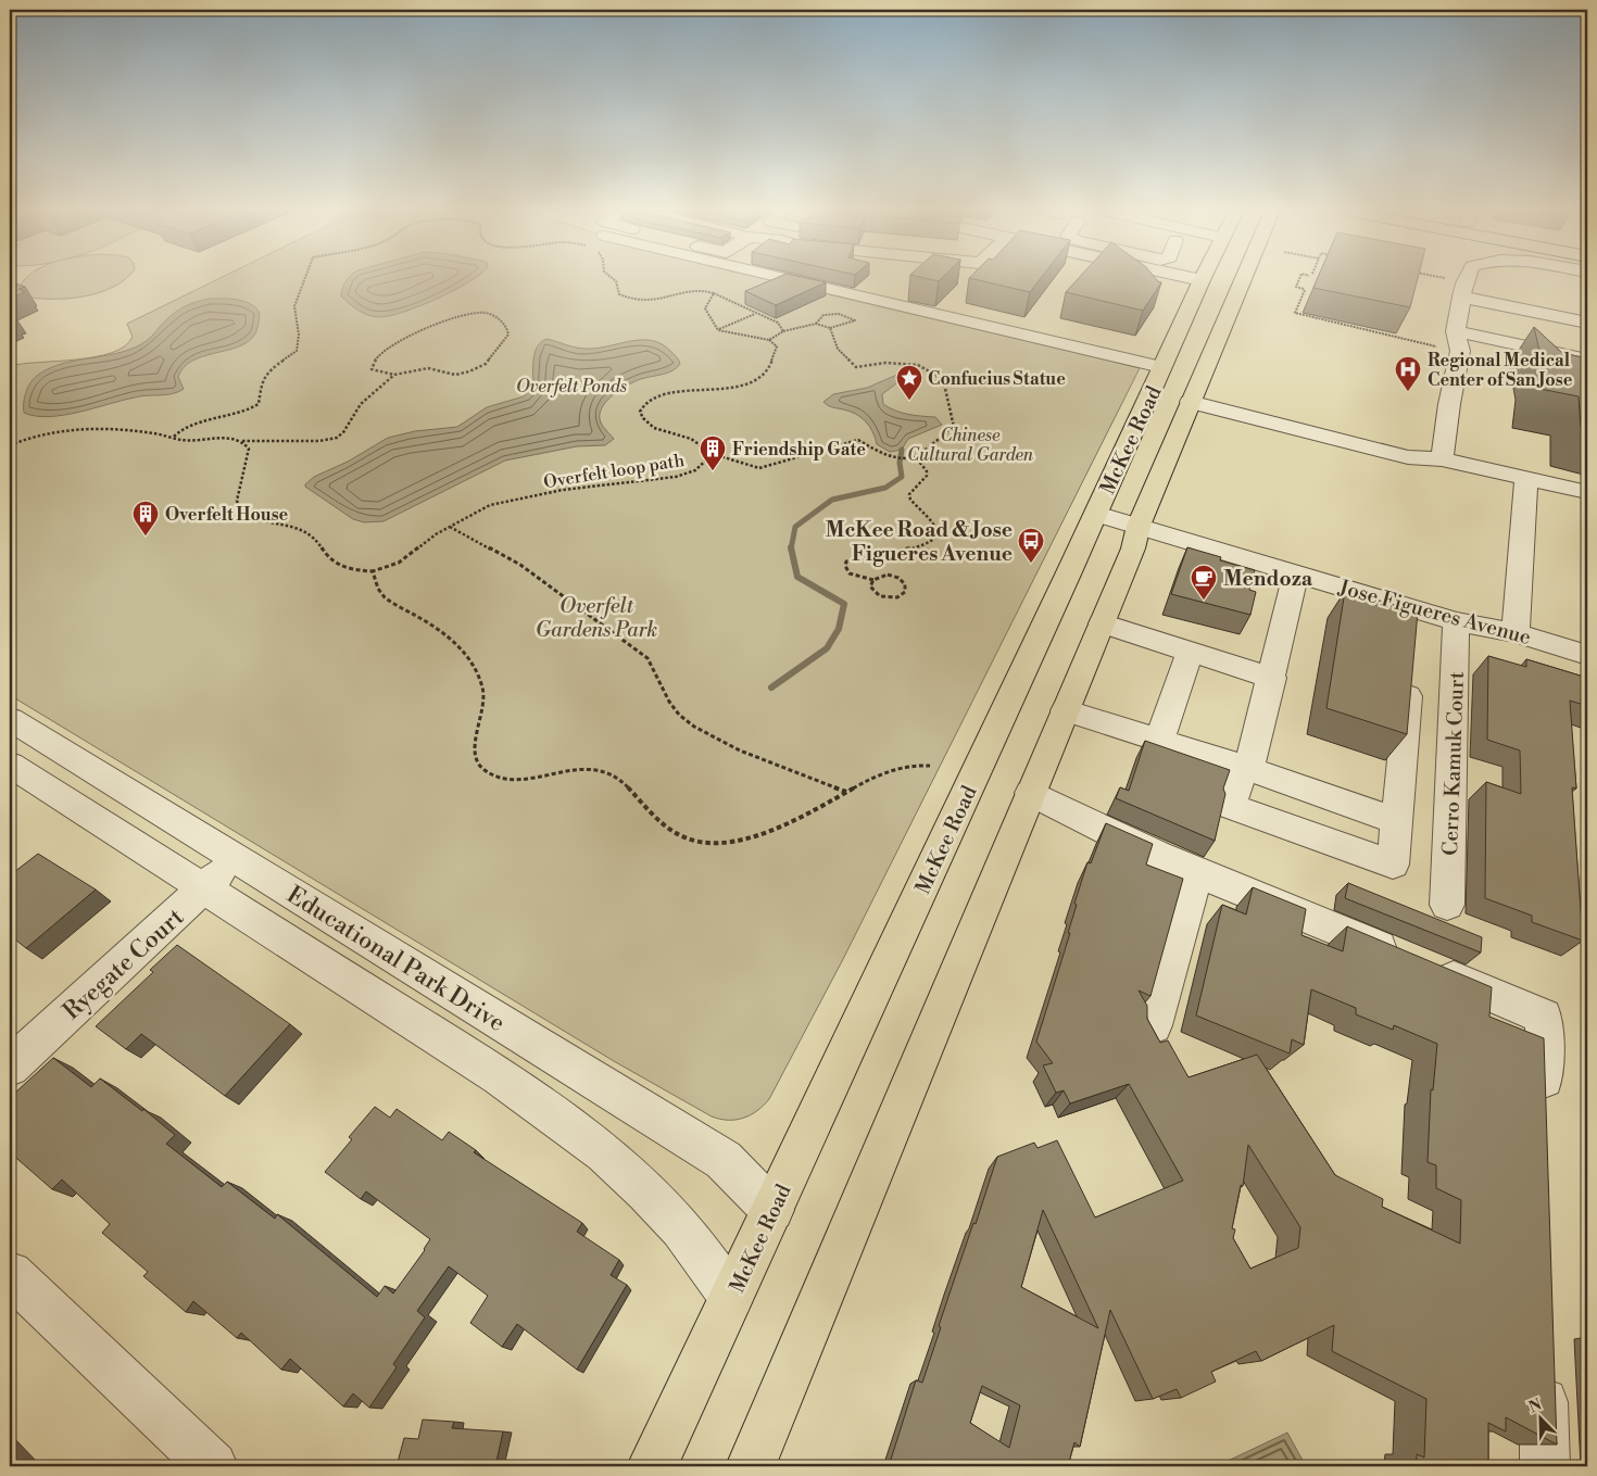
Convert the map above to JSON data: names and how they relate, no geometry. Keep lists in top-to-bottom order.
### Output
{
  "streets": {
    "main road": ["McKee Road"],
    "street": [
      "Jose Figueres Avenue",
      "Cerro Kamuk Court",
      "Educational Park Drive",
      "Ryegate Court"
    ],
    "path": ["Overfelt loop path"]
  },
  "crossings": [
    ["McKee Road", "Jose Figueres Avenue"],
    ["McKee Road", "Educational Park Drive"],
    ["Jose Figueres Avenue", "Cerro Kamuk Court"],
    ["Educational Park Drive", "Ryegate Court"]
  ],
  "water": ["Overfelt Ponds"],
  "parks": ["Chinese Cultural Garden", "Overfelt Gardens Park"],
  "places": {
    "hospital": ["Regional Medical Center of San Jose"],
    "place": ["Confucius Statue"],
    "building": ["Friendship Gate", "Overfelt House"],
    "bus stop": ["McKee Road & Jose Figueres Avenue"],
    "cafe": ["Mendoza"]
  },
  "north": "top left"
}
